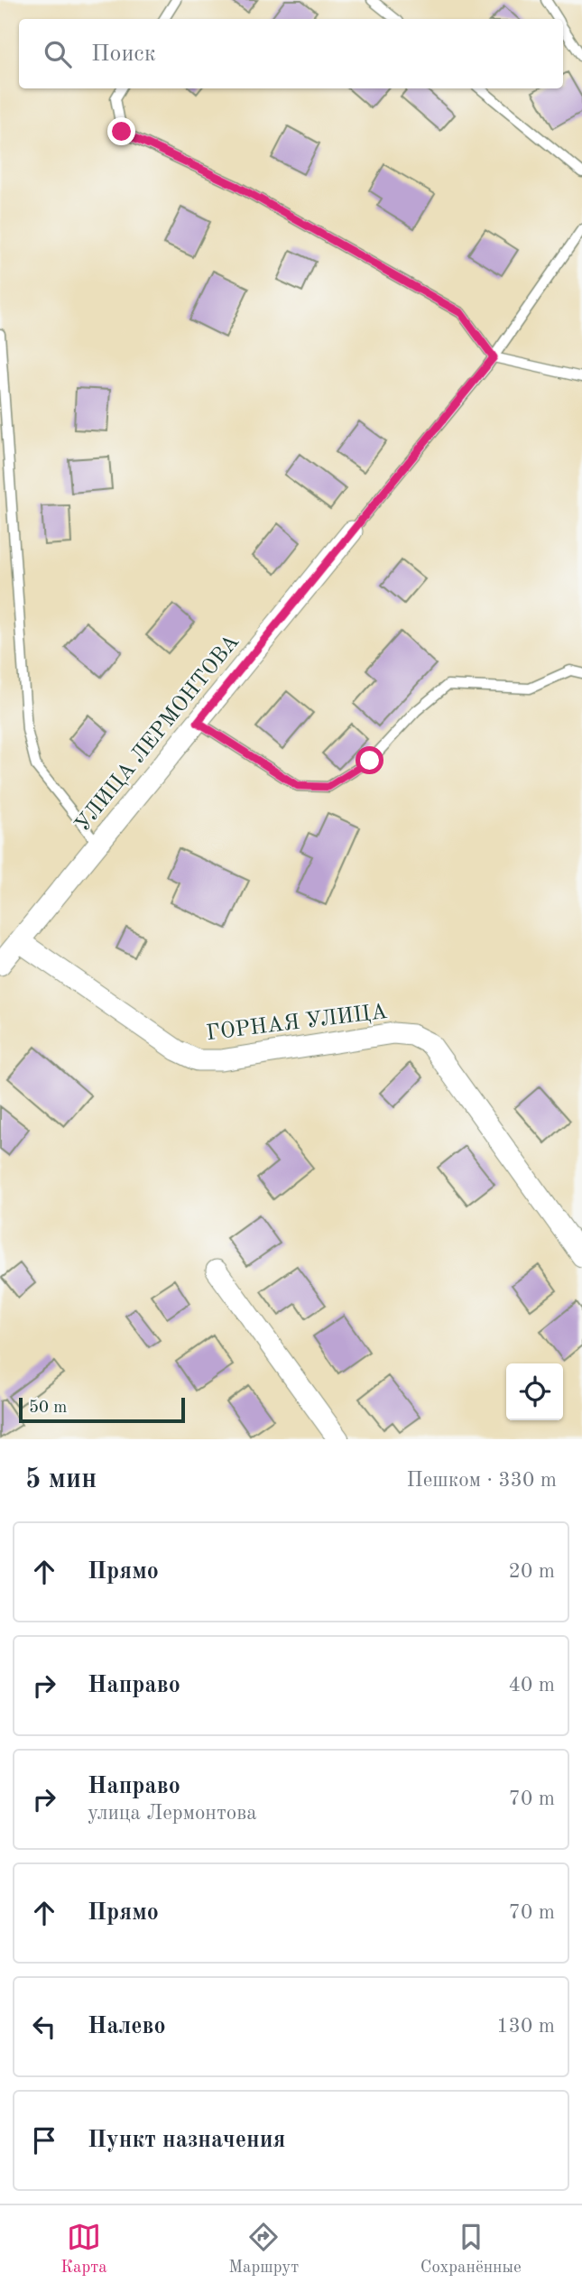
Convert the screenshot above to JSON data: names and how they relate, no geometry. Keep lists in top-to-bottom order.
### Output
{
  "streets": {
    "street": ["УЛИЦА ЛЕРМОНТОВА", "ГОРНАЯ УЛИЦА"]
  },
  "crossings": [
    ["УЛИЦА ЛЕРМОНТОВА", "ГОРНАЯ УЛИЦА"]
  ],
  "scale_bar": "50 m",
  "page": {
    "search": "Поиск",
    "scale": "50 m",
    "heading": ["5 мин", "Пешком · 330 m"],
    "list": [
      ["Прямо", "20 m"],
      ["Направо", "40 m"],
      ["Направо", "улица Лермонтова", "70 m"],
      ["Прямо", "70 m"],
      ["Налево", "130 m"],
      "Пункт назначения"
    ],
    "nav": ["Карта", "Маршрут", "Сохранённые"]
  }
}
